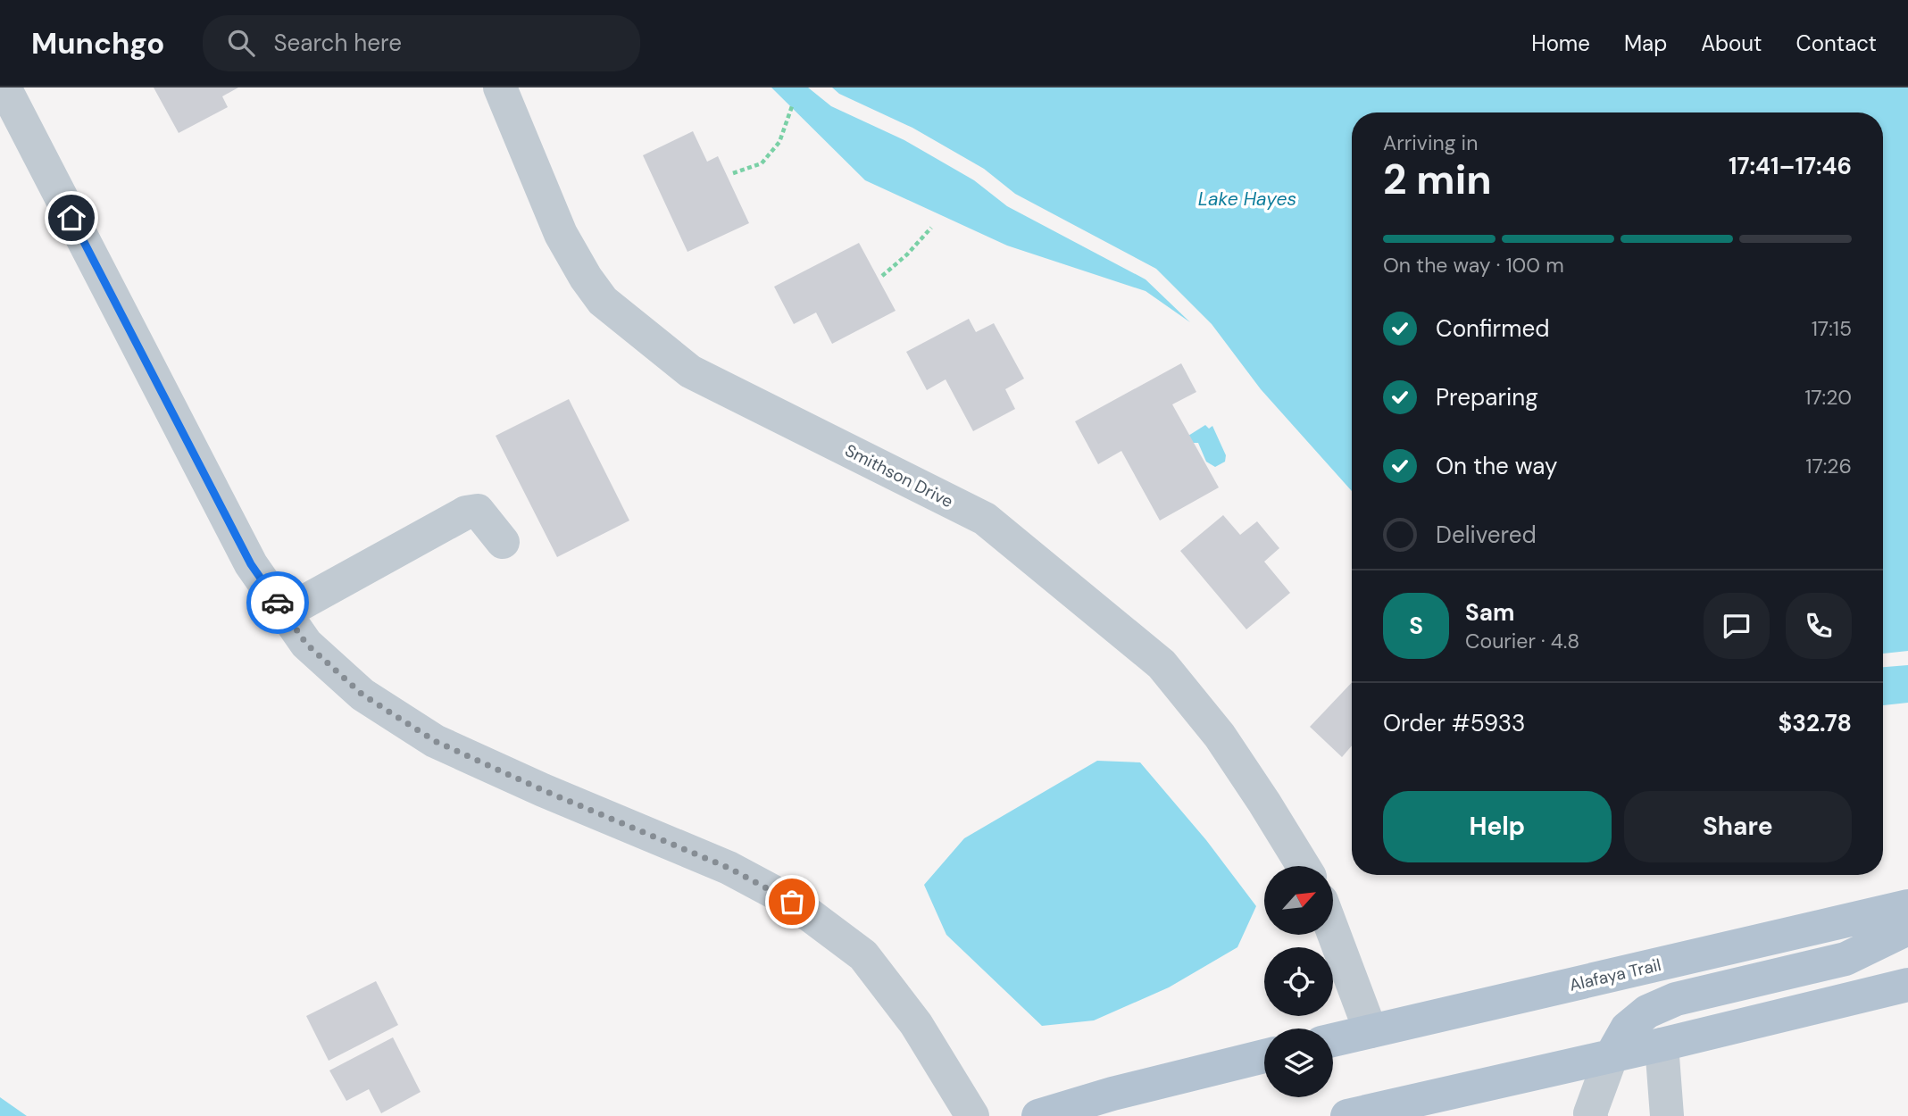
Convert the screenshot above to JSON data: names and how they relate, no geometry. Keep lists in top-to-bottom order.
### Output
{
  "streets": {
    "main road": ["Alafaya Trail"],
    "street": ["Smithson Drive"]
  },
  "water": ["Lake Hayes"],
  "north": "top right",
  "page": {
    "header": "Munchgo",
    "search": "Search here",
    "nav": [
      "Home",
      "Map",
      "About",
      "Contact"
    ],
    "heading": ["2 min", "Arriving in", "17:41–17:46"],
    "panel": [
      "Sam",
      "Courier · 4.8",
      "Order #5933",
      "$32.78"
    ],
    "bar": "On the way · 100 m",
    "list": [
      ["Confirmed", "17:15"],
      ["Preparing", "17:20"],
      ["On the way", "17:26"],
      "Delivered"
    ],
    "round": "S",
    "buttons": ["Help", "Share"]
  }
}
